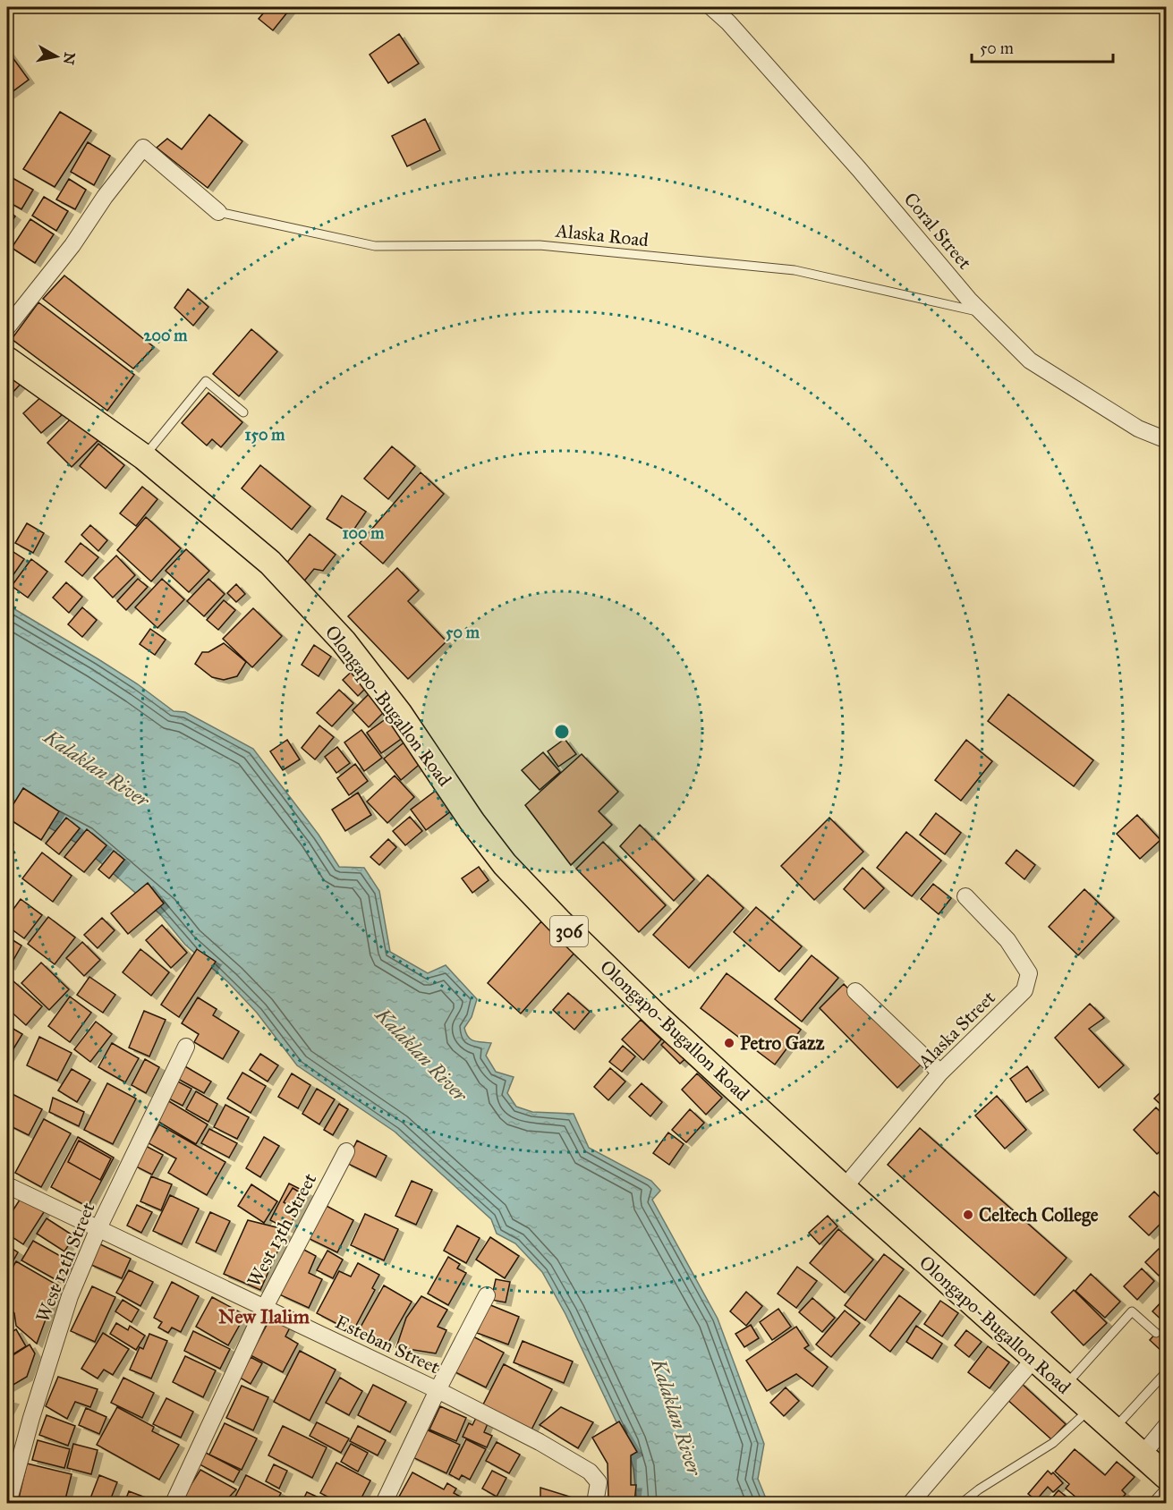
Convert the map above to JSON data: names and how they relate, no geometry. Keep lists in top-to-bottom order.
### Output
{
  "streets": {
    "main road": ["Olongapo-Bugallon Road", "306"],
    "street": [
      "Coral Street",
      "Alaska Street",
      "West 13th Street",
      "West 12th Street",
      "Esteban Street"
    ],
    "lane": ["Alaska Road"]
  },
  "crossings": [
    ["Coral Street", "Alaska Road"],
    ["Olongapo-Bugallon Road", "Alaska Street"],
    ["West 13th Street", "Esteban Street"],
    ["West 12th Street", "Esteban Street"]
  ],
  "districts": ["New Ilalim"],
  "water": ["Kalaklan River"],
  "places": ["Petro Gazz", "Celtech College"],
  "scale_bar": "50 m",
  "north": "right",
  "rings": [
    "200 m",
    "150 m",
    "100 m",
    "50 m"
  ]
}
